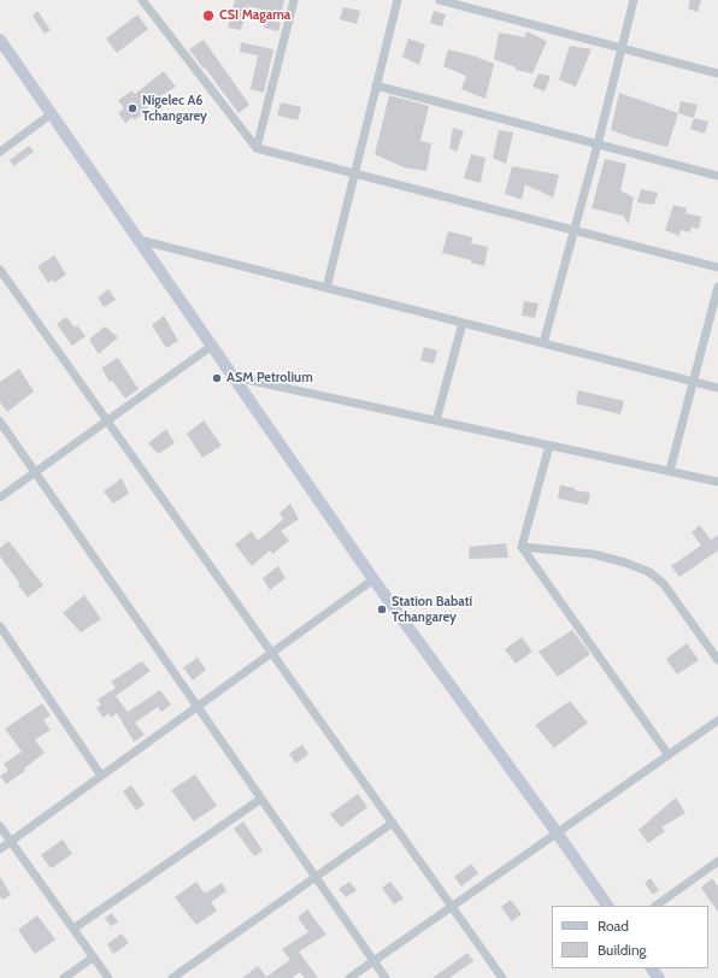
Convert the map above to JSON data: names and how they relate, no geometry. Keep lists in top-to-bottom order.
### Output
{
  "places": [
    "CSI Magama",
    "Nigelec A6 Tchangarey",
    "ASM Petrolium",
    "Station Babati Tchangarey"
  ],
  "legend": ["Road", "Building"]
}
